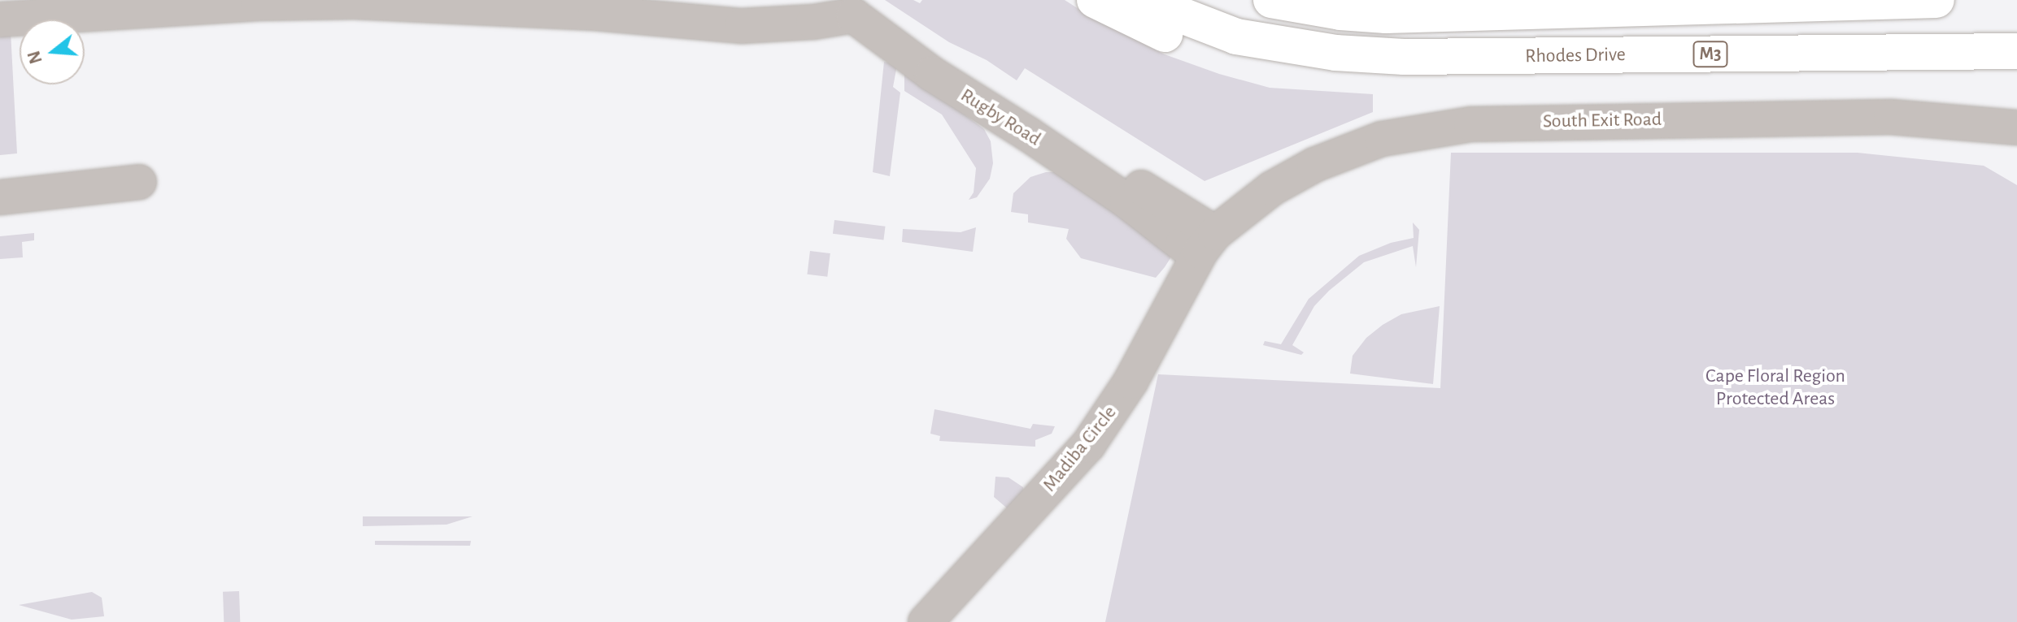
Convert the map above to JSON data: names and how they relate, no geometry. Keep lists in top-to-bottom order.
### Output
{
  "streets": {
    "highway": ["M3", "Rhodes Drive"],
    "street": ["Rugby Road", "South Exit Road", "Madiba Circle"]
  },
  "crossings": [
    ["Rugby Road", "South Exit Road"],
    ["Rugby Road", "Madiba Circle"],
    ["South Exit Road", "Madiba Circle"]
  ],
  "parks": ["Cape Floral Region Protected Areas"],
  "north": "left"
}
